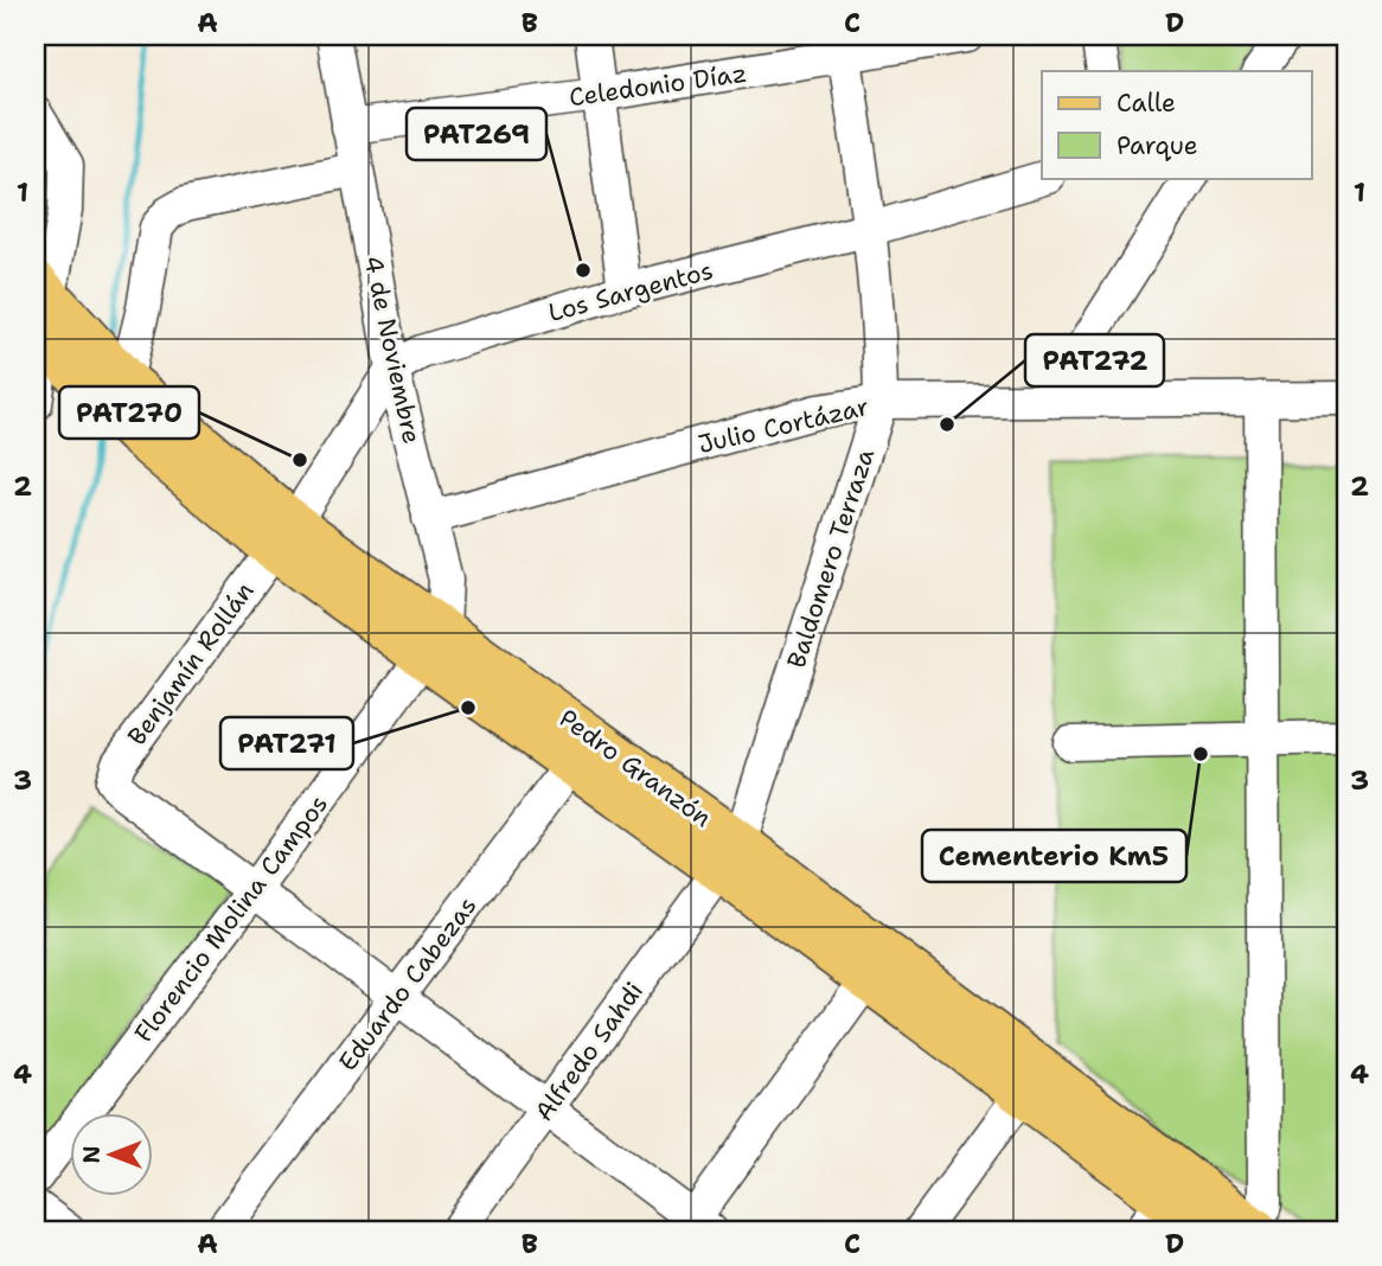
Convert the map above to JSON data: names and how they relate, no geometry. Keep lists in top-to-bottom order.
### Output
{
  "streets": {
    "main road": ["Pedro Granzón"],
    "street": [
      "Celedonio Díaz",
      "Los Sargentos",
      "4 de Noviembre",
      "Julio Cortázar",
      "Baldomero Terraza",
      "Benjamín Rollán",
      "Florencio Molina Campos",
      "Eduardo Cabezas",
      "Alfredo Sahdi"
    ]
  },
  "crossings": [
    ["Celedonio Díaz", "4 de Noviembre"],
    ["Celedonio Díaz", "Baldomero Terraza"],
    ["Los Sargentos", "4 de Noviembre"],
    ["Los Sargentos", "Baldomero Terraza"],
    ["Los Sargentos", "Benjamín Rollán"],
    ["Los Sargentos", "Pedro Granzón"],
    ["4 de Noviembre", "Julio Cortázar"],
    ["4 de Noviembre", "Pedro Granzón"],
    ["4 de Noviembre", "Florencio Molina Campos"],
    ["Julio Cortázar", "Baldomero Terraza"],
    ["Baldomero Terraza", "Pedro Granzón"],
    ["Baldomero Terraza", "Alfredo Sahdi"],
    ["Benjamín Rollán", "Pedro Granzón"],
    ["Benjamín Rollán", "Florencio Molina Campos"],
    ["Pedro Granzón", "Florencio Molina Campos"],
    ["Pedro Granzón", "Eduardo Cabezas"],
    ["Pedro Granzón", "Alfredo Sahdi"]
  ],
  "places": [
    "PAT269",
    "PAT272",
    "PAT270",
    "PAT271",
    "Cementerio Km5"
  ],
  "legend": ["Calle", "Parque"],
  "north": "left",
  "grid": {
    "columns": [
      "A",
      "B",
      "C",
      "D"
    ],
    "rows": [
      "1",
      "2",
      "3",
      "4"
    ]
  }
}
